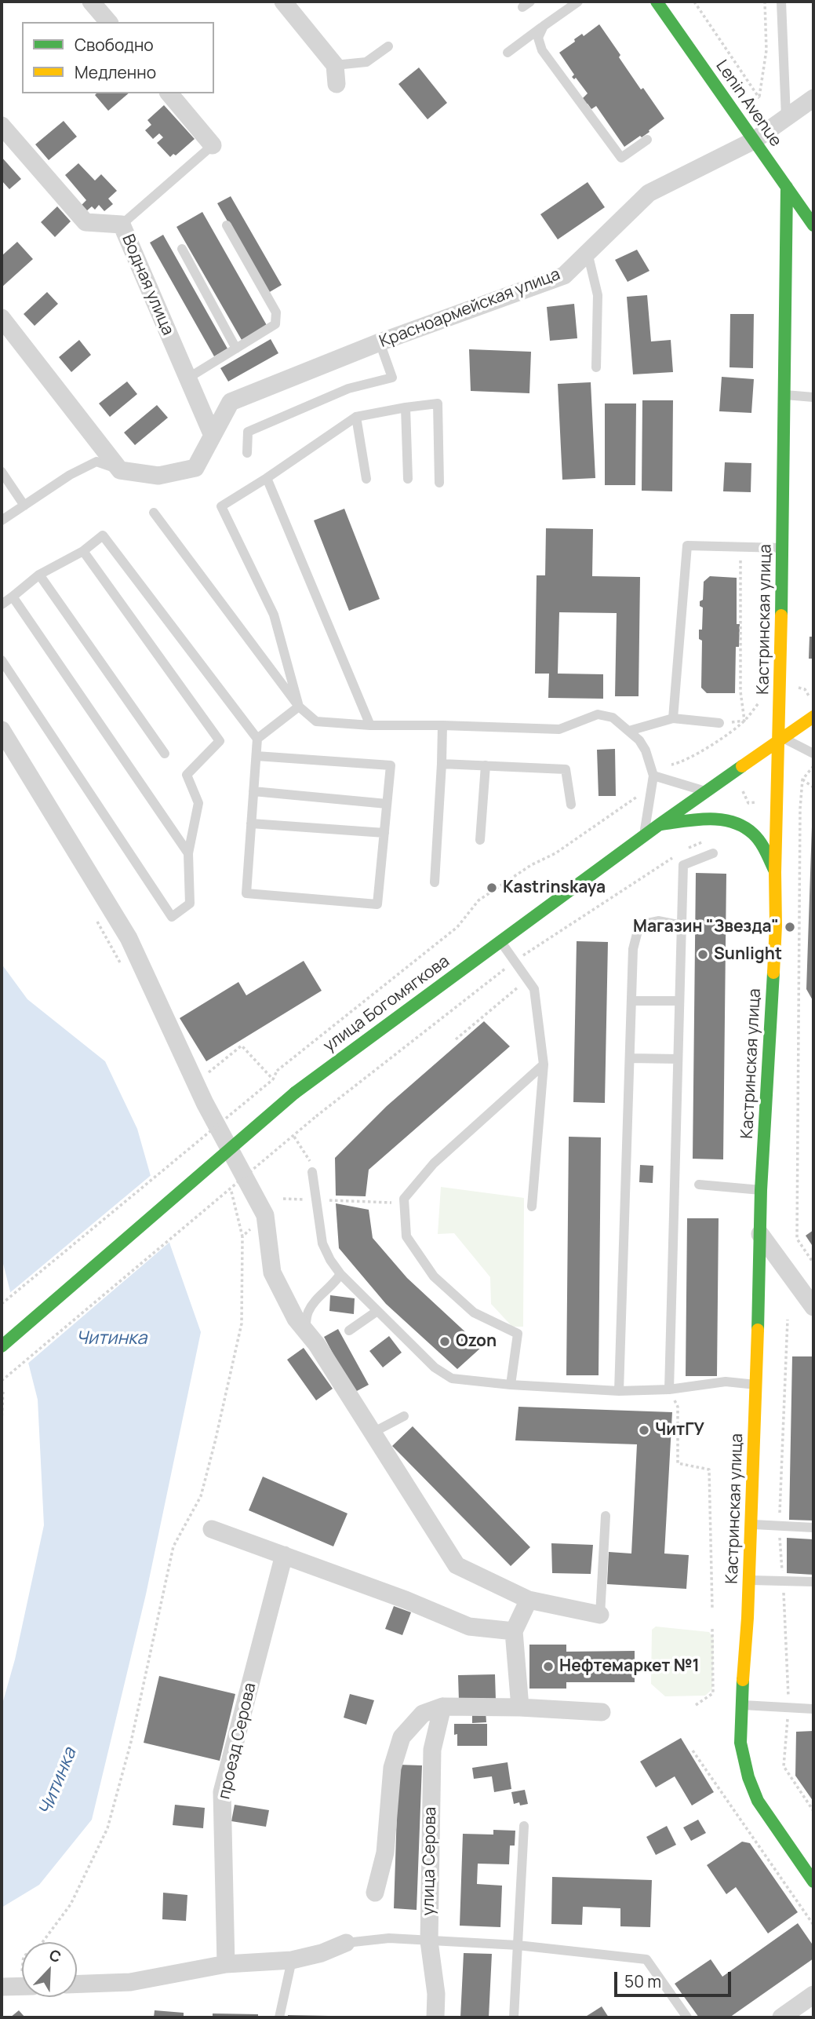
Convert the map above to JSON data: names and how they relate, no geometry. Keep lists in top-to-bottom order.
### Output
{
  "streets": {
    "main road": ["Lenin Avenue", "Кастринская улица", "улица Богомягкова"],
    "street": [
      "Водная улица",
      "Красноармейская улица",
      "проезд Серова",
      "улица Серова"
    ]
  },
  "crossings": [
    ["Lenin Avenue", "Красноармейская улица"],
    ["Lenin Avenue", "Кастринская улица"],
    ["Водная улица", "Красноармейская улица"],
    ["Кастринская улица", "улица Богомягкова"]
  ],
  "water": ["Читинка"],
  "places": [
    "Kastrinskaya",
    "Магазин \"Звезда\"",
    "Sunlight",
    "Ozon",
    "ЧитГУ",
    "Нефтемаркет №1"
  ],
  "legend": ["Свободно", "Медленно"],
  "scale_bar": "50 m",
  "north": "top right"
}
